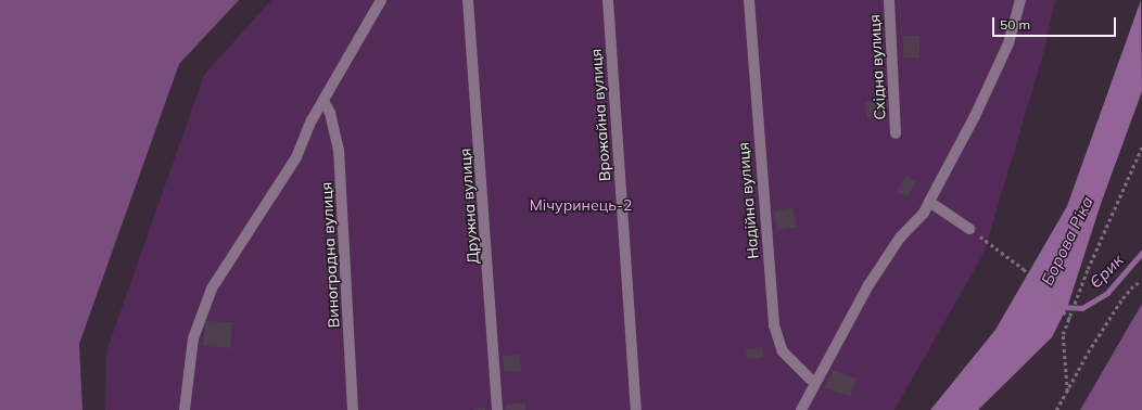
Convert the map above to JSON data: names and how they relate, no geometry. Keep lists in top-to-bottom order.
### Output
{
  "streets": {
    "lane": [
      "Східна вулиця",
      "Врожайна вулиця",
      "Надійна вулиця",
      "Дружна вулиця",
      "Виноградна вулиця"
    ]
  },
  "water": ["Борова Ріка", "Єрик"],
  "parks": ["Мічуринець-2"],
  "scale_bar": "50 m"
}
